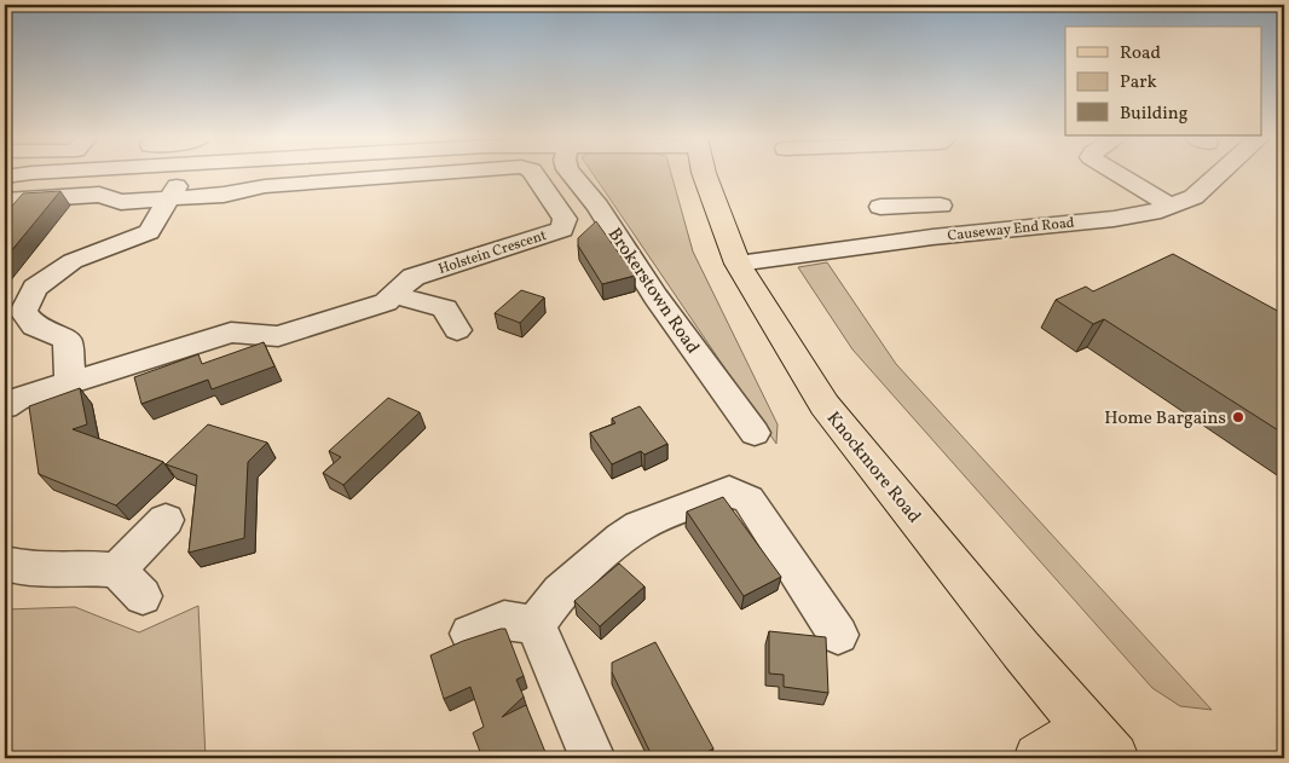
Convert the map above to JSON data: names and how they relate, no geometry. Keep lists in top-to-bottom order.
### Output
{
  "streets": {
    "main road": ["Knockmore Road"],
    "street": ["Causeway End Road", "Holstein Crescent", "Brokerstown Road"]
  },
  "crossings": [
    ["Causeway End Road", "Knockmore Road"]
  ],
  "places": ["Home Bargains"],
  "legend": ["Road", "Park", "Building"]
}
